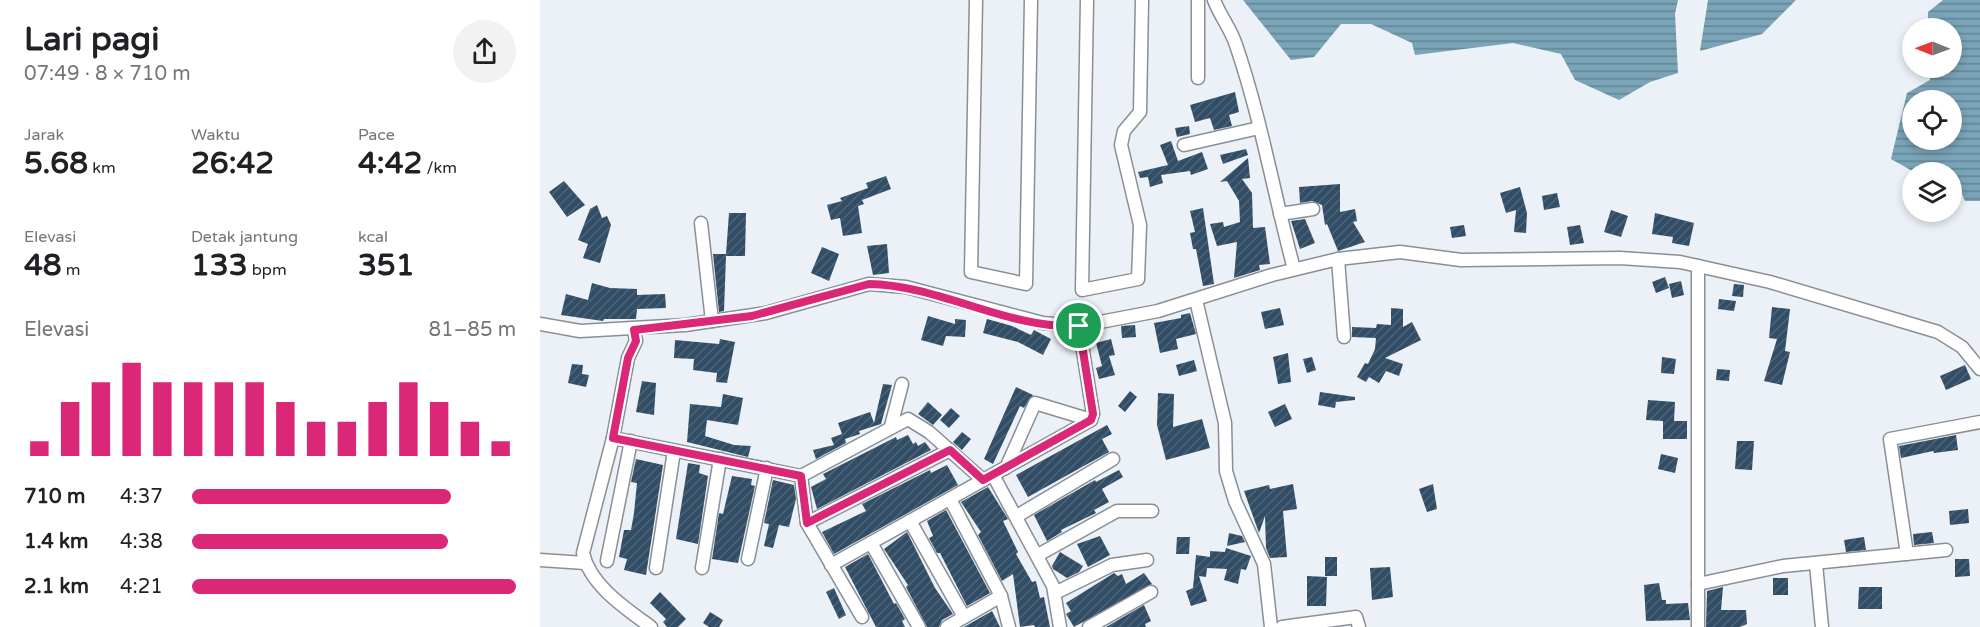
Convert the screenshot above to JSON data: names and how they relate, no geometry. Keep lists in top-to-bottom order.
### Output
{
  "north": "left",
  "page": {
    "heading": ["Lari pagi", "07:49 · 8 × 710 m"],
    "stats": [
      ["Jarak", "5.68 km"],
      ["Waktu", "26:42"],
      ["Pace", "4:42 /km"],
      ["Elevasi", "48 m"],
      ["Detak jantung", "133 bpm"],
      ["kcal", "351"]
    ],
    "chart": ["Elevasi", "81–85 m"],
    "list": [
      {
        "name": "710 m",
        "note": "4:37"
      },
      {
        "name": "1.4 km",
        "note": "4:38"
      },
      {
        "name": "2.1 km",
        "note": "4:21"
      }
    ]
  }
}
